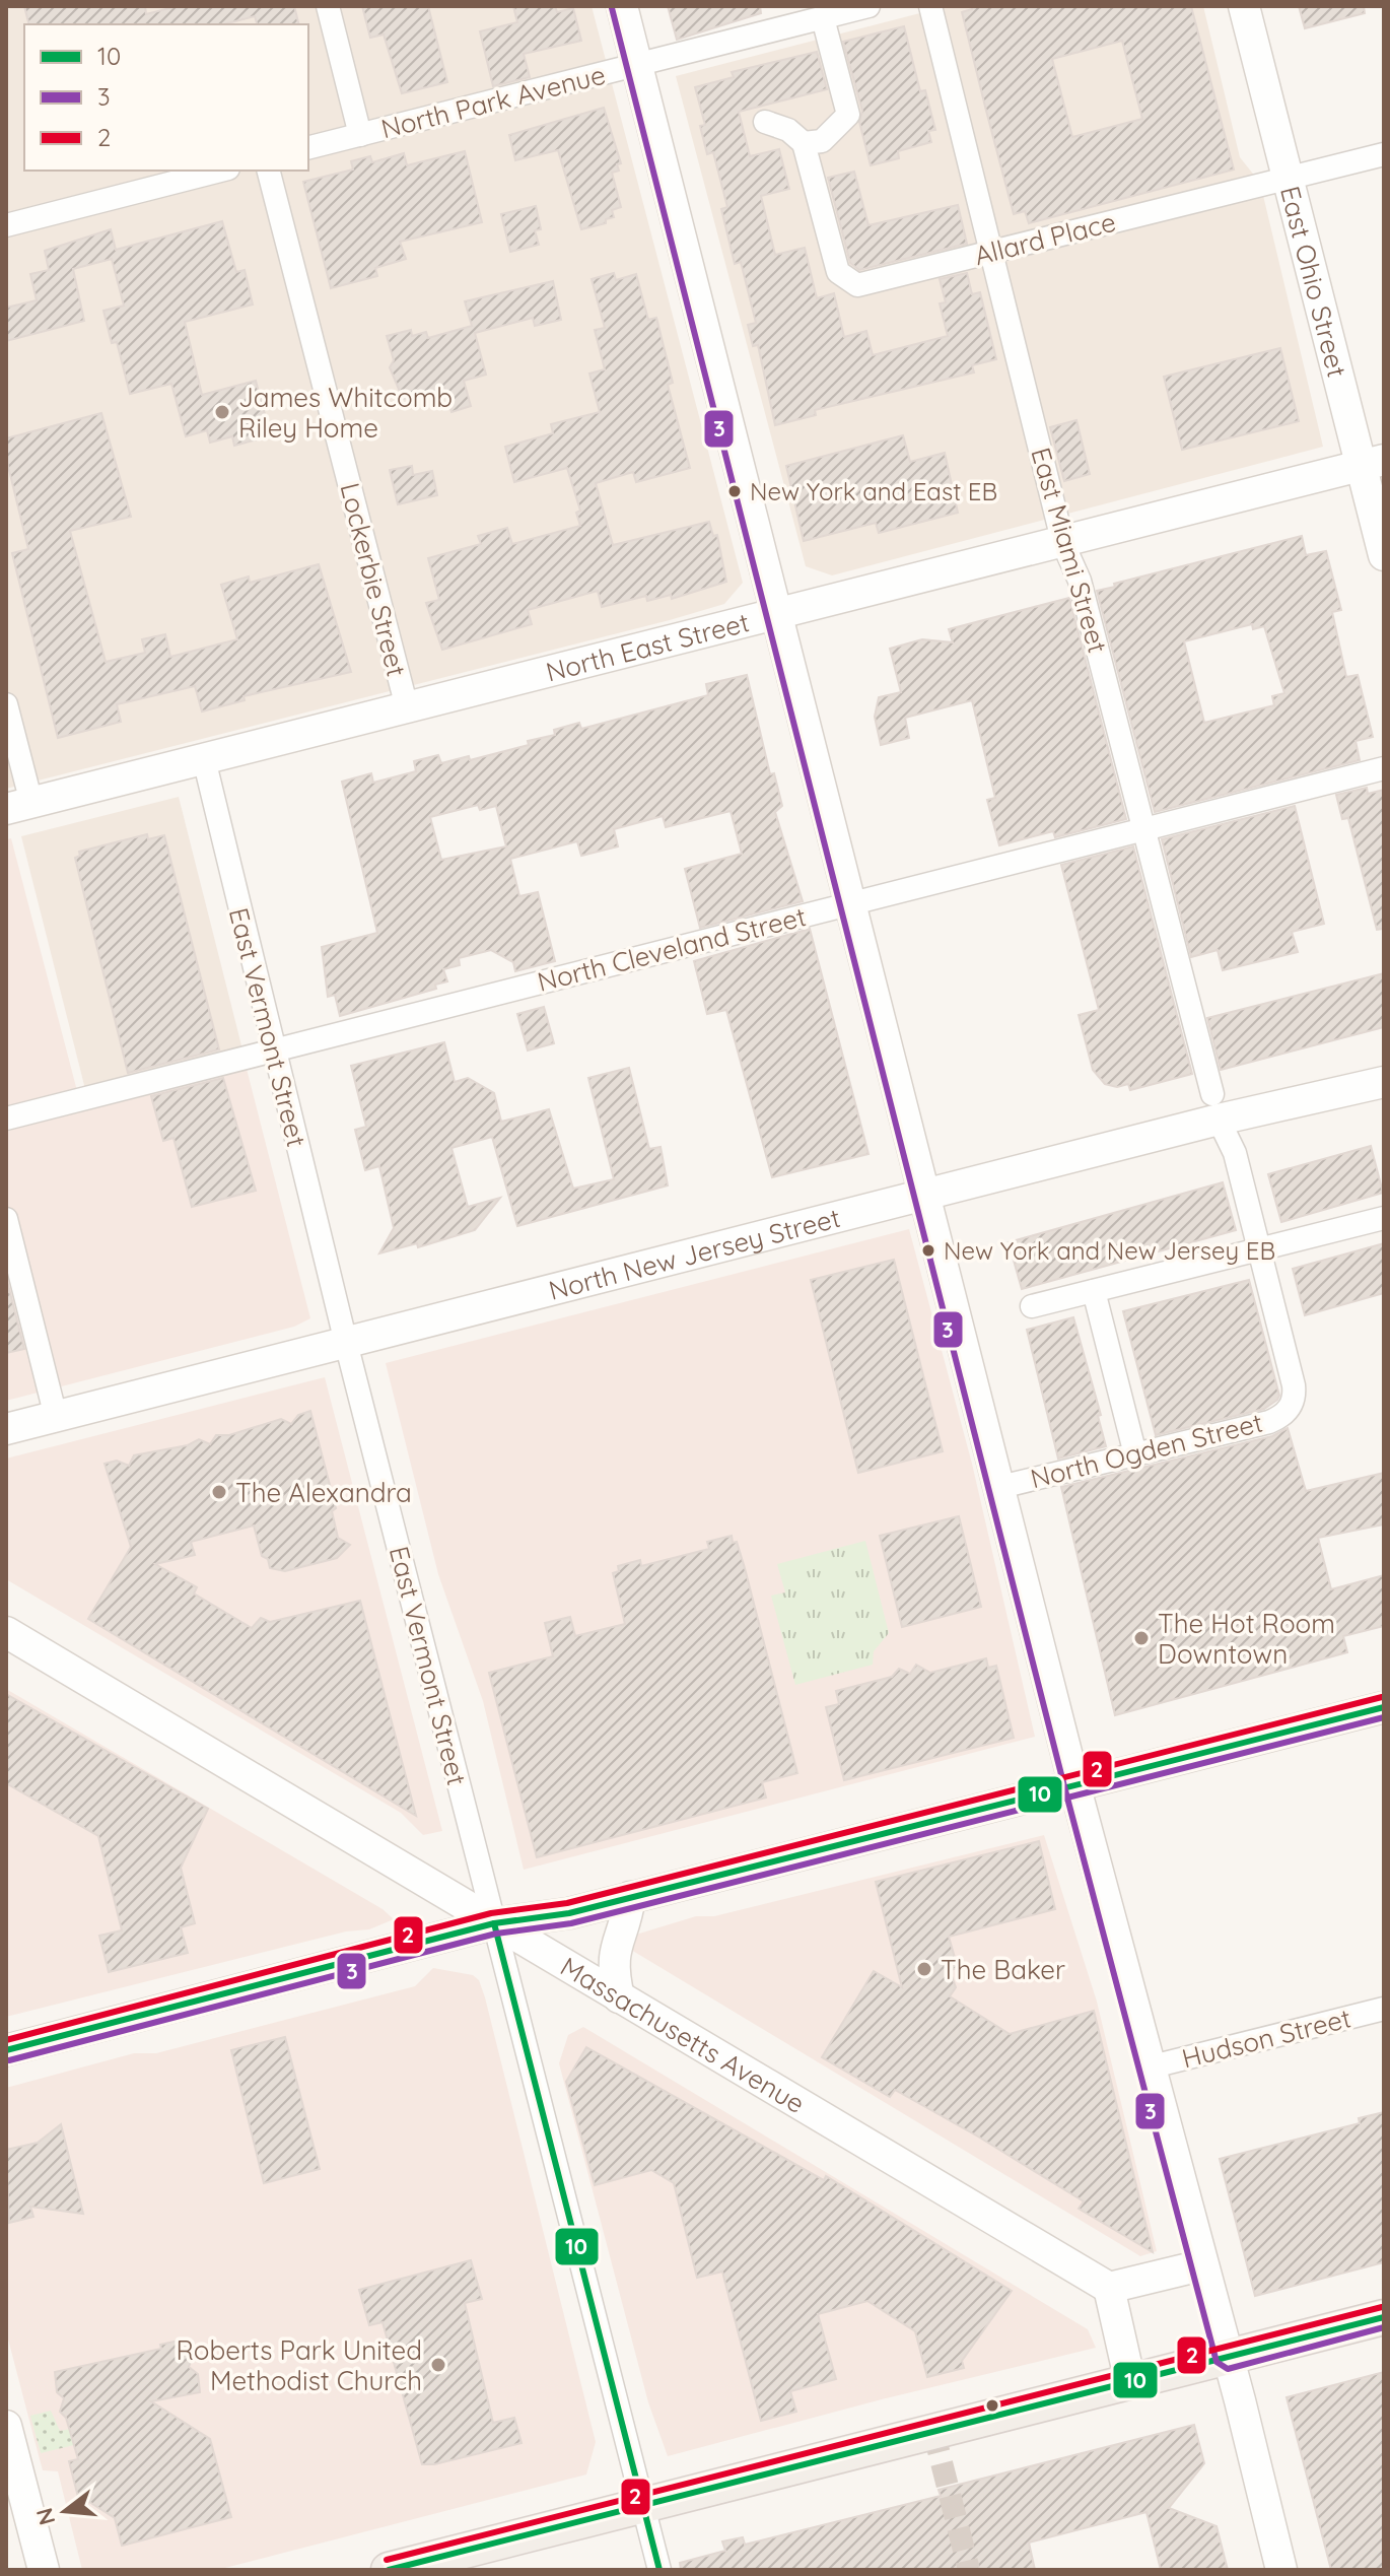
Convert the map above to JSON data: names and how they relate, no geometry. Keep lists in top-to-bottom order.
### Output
{
  "streets": {
    "main road": [
      "East Ohio Street",
      "North East Street",
      "North New Jersey Street",
      "Massachusetts Avenue"
    ],
    "street": [
      "North Park Avenue",
      "Allard Place",
      "East Miami Street",
      "Lockerbie Street",
      "North Cleveland Street",
      "East Vermont Street",
      "North Ogden Street",
      "Hudson Street"
    ]
  },
  "crossings": [
    ["Allard Place", "East Ohio Street"],
    ["Allard Place", "East Miami Street"],
    ["East Ohio Street", "North East Street"],
    ["East Miami Street", "North East Street"],
    ["East Miami Street", "North Cleveland Street"],
    ["East Miami Street", "North New Jersey Street"],
    ["East Miami Street", "North Ogden Street"],
    ["Lockerbie Street", "North East Street"],
    ["North East Street", "East Vermont Street"],
    ["North Cleveland Street", "East Vermont Street"],
    ["East Vermont Street", "North New Jersey Street"],
    ["East Vermont Street", "Massachusetts Avenue"]
  ],
  "places": [
    "James Whitcomb Riley Home",
    "New York and East EB",
    "New York and New Jersey EB",
    "The Alexandra",
    "The Hot Room Downtown",
    "The Baker",
    "Roberts Park United Methodist Church"
  ],
  "lines": ["transit line 3", "transit line 2", "transit line 10"],
  "legend": ["10", "3", "2"],
  "north": "left"
}
